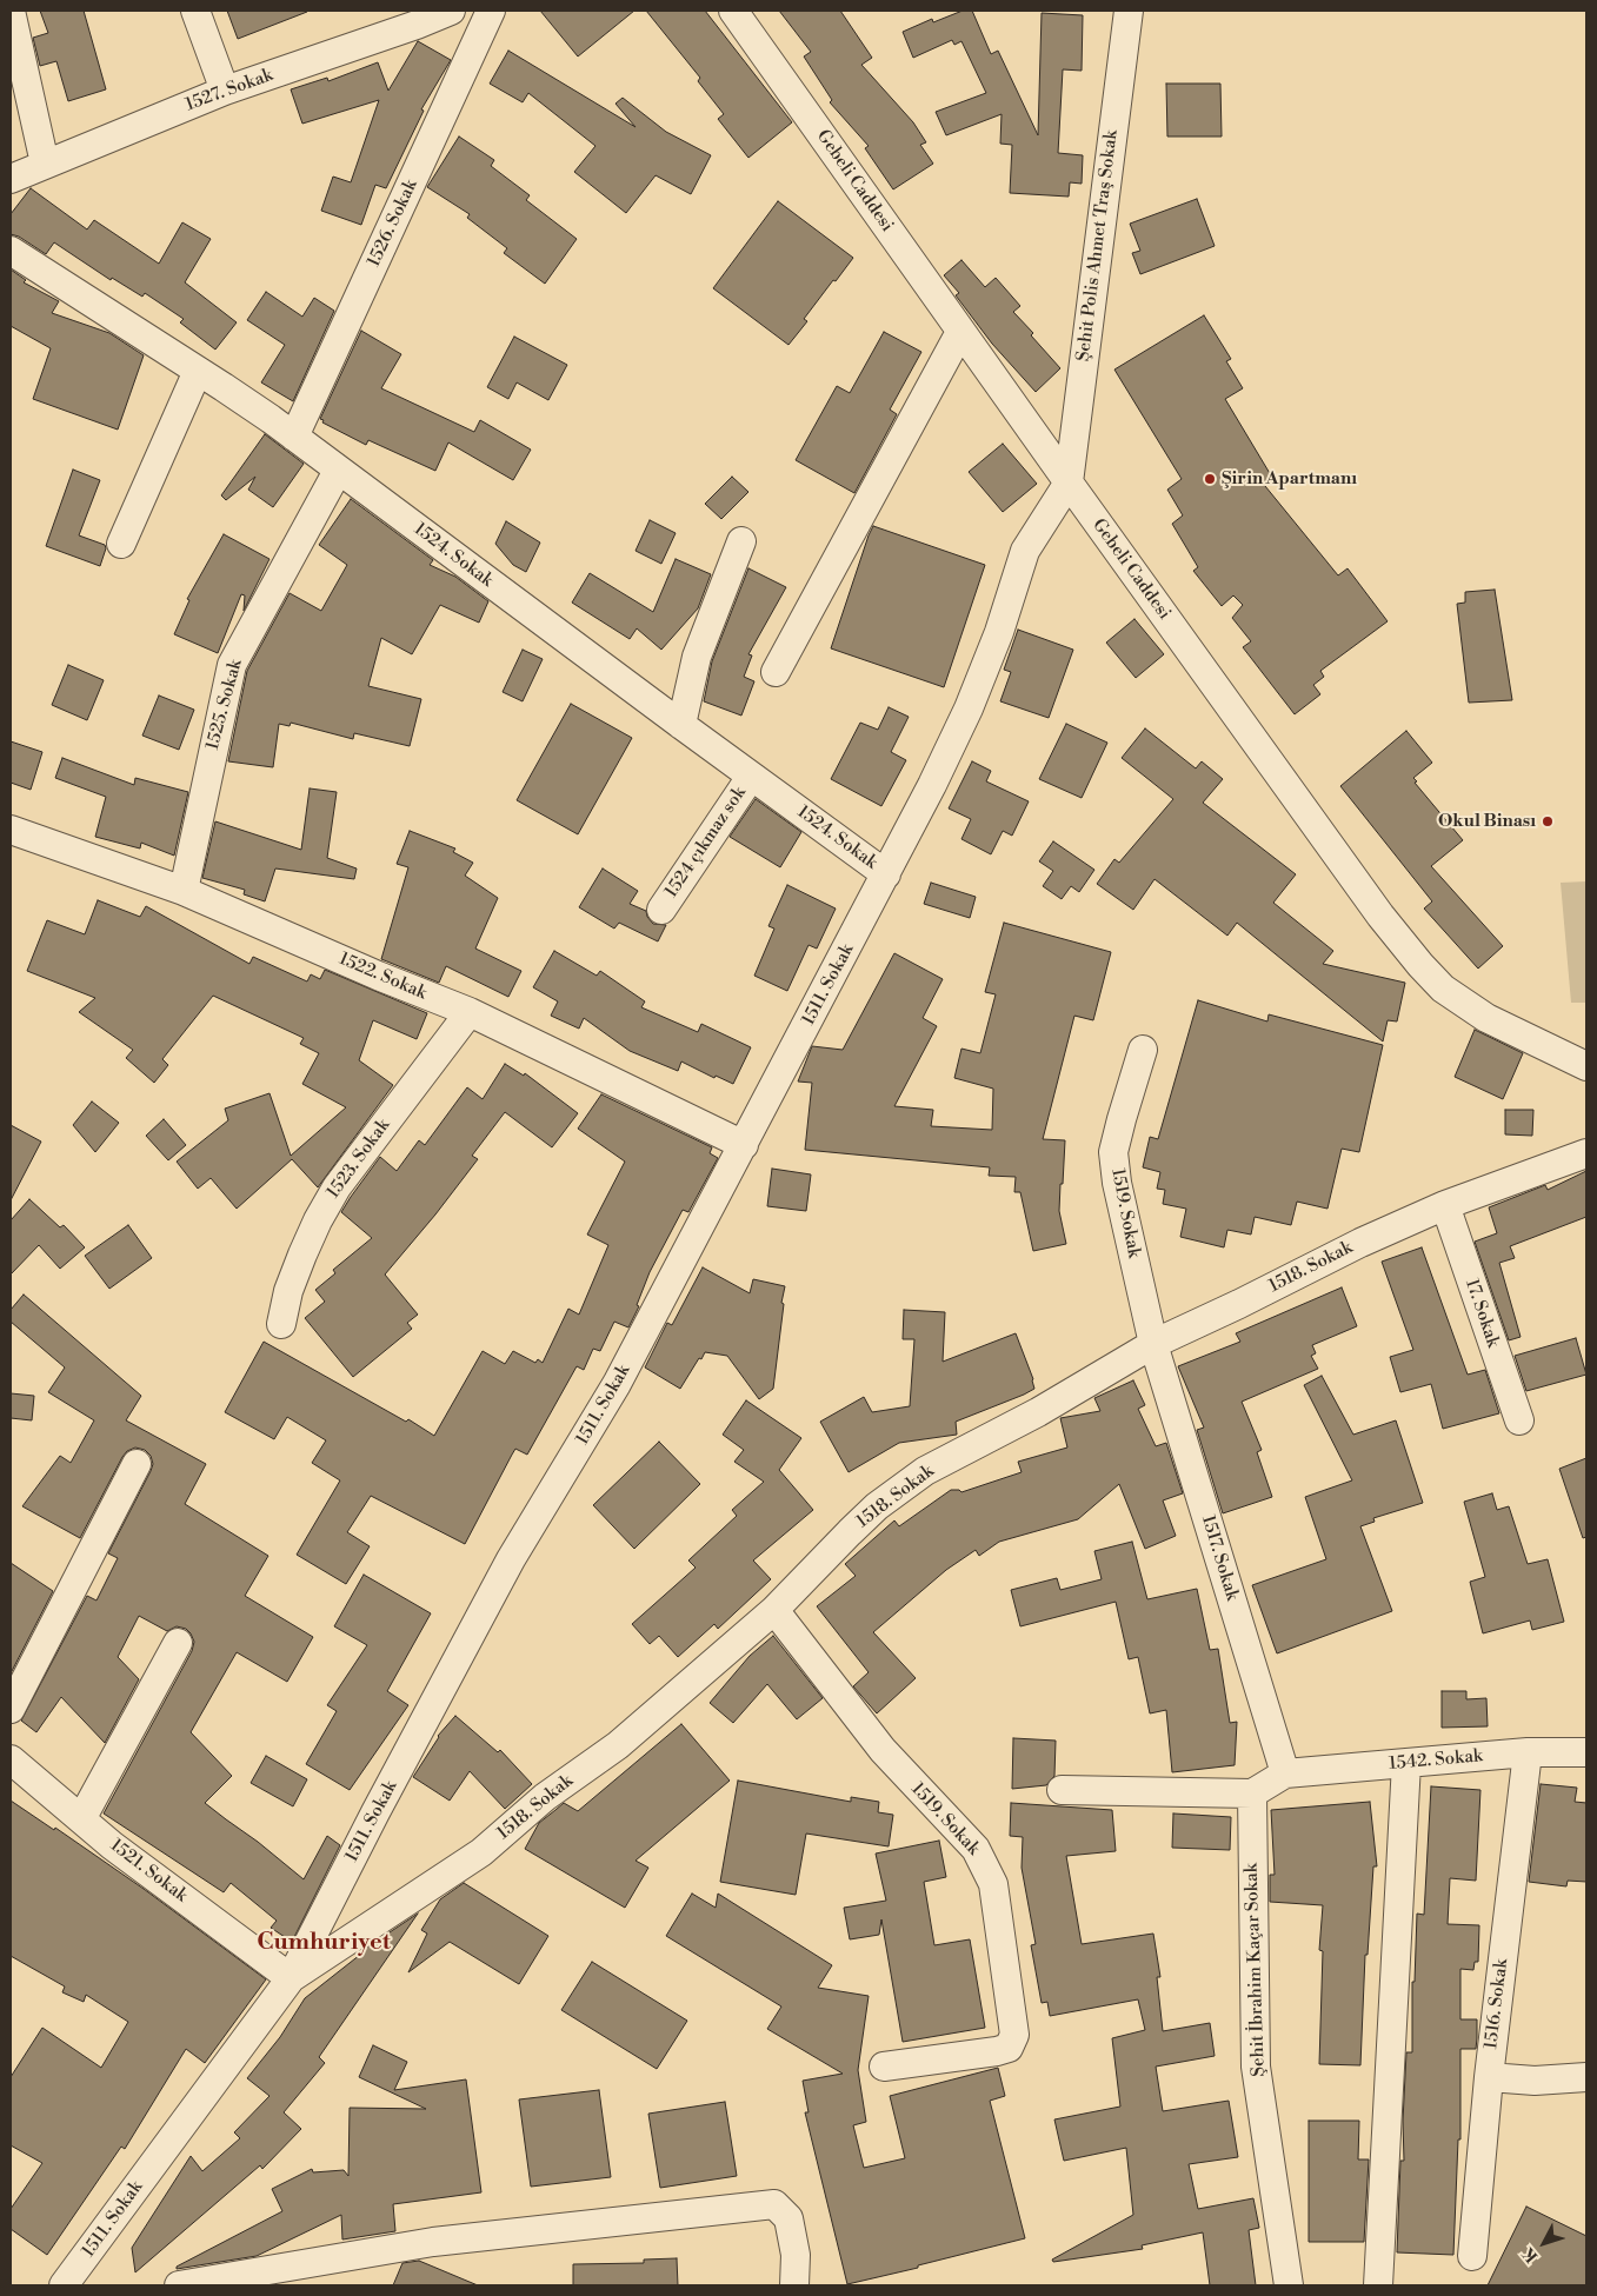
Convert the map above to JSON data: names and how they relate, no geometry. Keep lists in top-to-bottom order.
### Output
{
  "streets": {
    "street": [
      "1527. Sokak",
      "Gebeli Caddesi",
      "1526. Sokak",
      "Şehit Polis Ahmet Traş Sokak",
      "1524. Sokak",
      "1525. Sokak",
      "1524 çıkmaz sok",
      "1522. Sokak",
      "1511. Sokak",
      "1523. Sokak",
      "1519. Sokak",
      "1518. Sokak",
      "17. Sokak",
      "1517. Sokak",
      "1542. Sokak",
      "1521. Sokak",
      "Şehit İbrahim Kaçar Sokak",
      "1516. Sokak"
    ]
  },
  "crossings": [
    ["Gebeli Caddesi", "Şehit Polis Ahmet Traş Sokak"],
    ["Gebeli Caddesi", "1511. Sokak"],
    ["1526. Sokak", "1524. Sokak"],
    ["Şehit Polis Ahmet Traş Sokak", "1511. Sokak"],
    ["1524. Sokak", "1525. Sokak"],
    ["1524. Sokak", "1524 çıkmaz sok"],
    ["1524. Sokak", "1511. Sokak"],
    ["1525. Sokak", "1522. Sokak"],
    ["1522. Sokak", "1511. Sokak"],
    ["1522. Sokak", "1523. Sokak"],
    ["1511. Sokak", "1518. Sokak"],
    ["1511. Sokak", "1521. Sokak"],
    ["1519. Sokak", "1518. Sokak"],
    ["1519. Sokak", "1517. Sokak"],
    ["1518. Sokak", "17. Sokak"],
    ["1518. Sokak", "1517. Sokak"],
    ["1518. Sokak", "1521. Sokak"],
    ["1517. Sokak", "1542. Sokak"],
    ["1542. Sokak", "1516. Sokak"]
  ],
  "districts": ["Cumhuriyet"],
  "places": ["Şirin Apartmanı", "Okul Binası"],
  "north": "bottom left"
}
